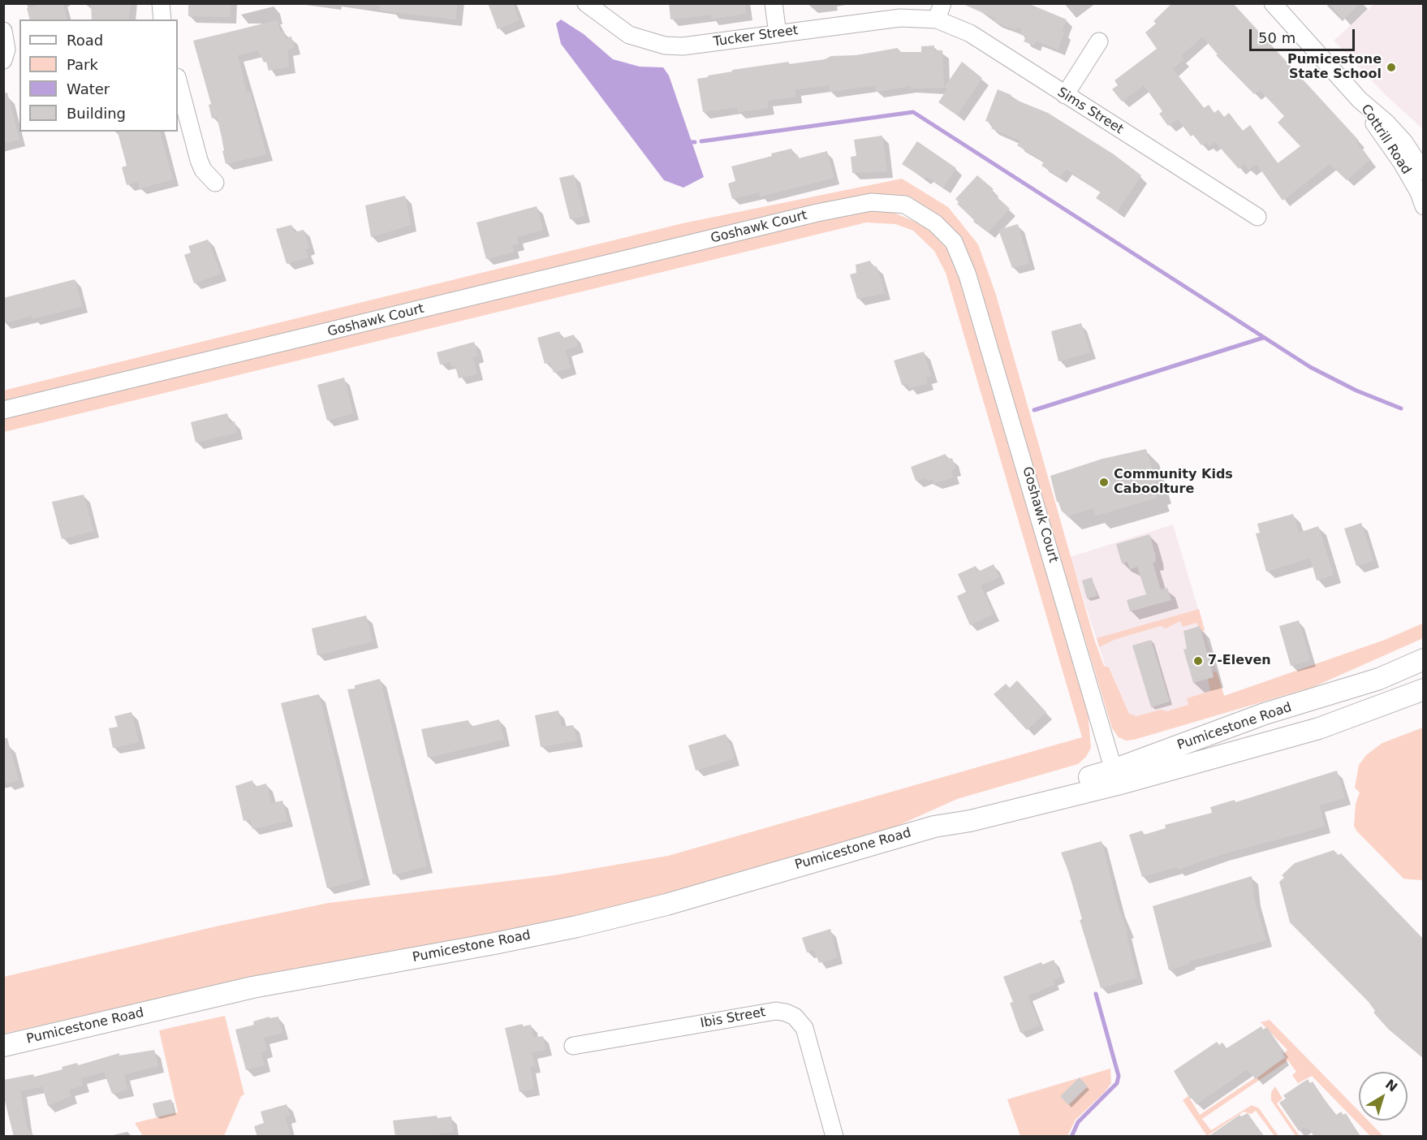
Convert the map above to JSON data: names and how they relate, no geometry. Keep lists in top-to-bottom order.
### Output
{
  "streets": {
    "main road": ["Pumicestone Road"],
    "street": [
      "Tucker Street",
      "Sims Street",
      "Cottrill Road",
      "Goshawk Court",
      "Ibis Street"
    ]
  },
  "crossings": [
    ["Tucker Street", "Sims Street"],
    ["Goshawk Court", "Pumicestone Road"]
  ],
  "places": ["Pumicestone State School", "Community Kids Caboolture", "7-Eleven"],
  "legend": [
    "Road",
    "Park",
    "Water",
    "Building"
  ],
  "scale_bar": "50 m",
  "north": "top right"
}
